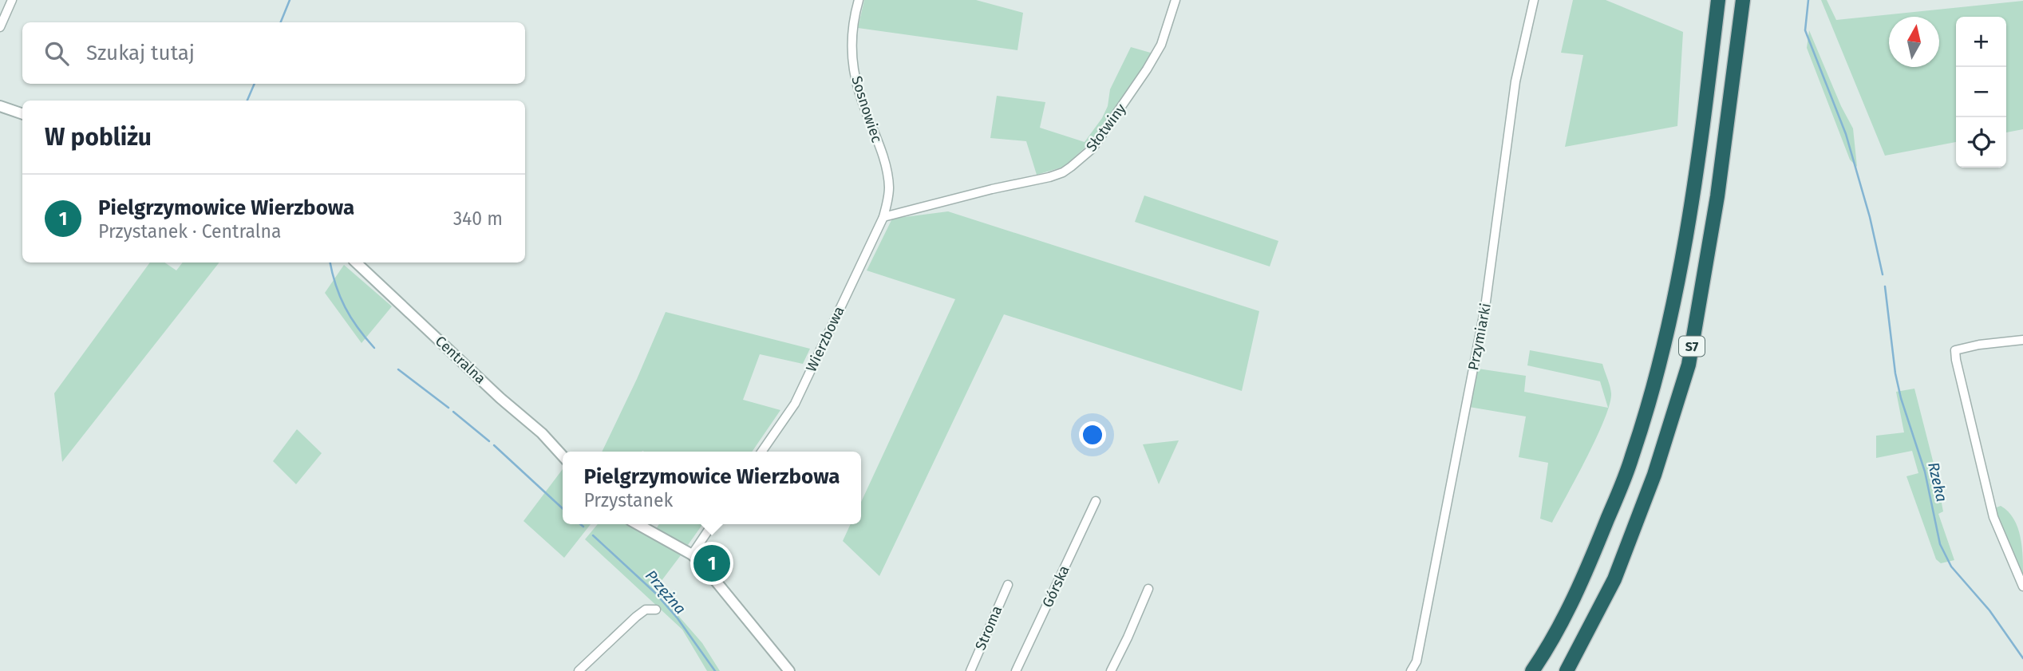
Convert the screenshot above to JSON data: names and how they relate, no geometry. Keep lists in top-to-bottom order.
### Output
{
  "streets": {
    "highway": ["S7"],
    "street": [
      "Sosnowiec",
      "Słotwiny",
      "Przymiarki",
      "Wierzbowa",
      "Centralna",
      "Górska",
      "Stroma"
    ]
  },
  "crossings": [
    ["Sosnowiec", "Słotwiny"],
    ["Sosnowiec", "Wierzbowa"],
    ["Słotwiny", "Wierzbowa"]
  ],
  "water": ["Rzeka", "Przężna"],
  "north": "top",
  "page": {
    "map_buttons": ["+", "−"],
    "search": "Szukaj tutaj",
    "heading": "W pobliżu",
    "list": [
      {
        "mark": "1",
        "name": "Pielgrzymowice Wierzbowa",
        "note": "Przystanek · Centralna",
        "value": "340 m"
      }
    ],
    "popup": ["Pielgrzymowice Wierzbowa", "Przystanek"],
    "pins": "1"
  }
}
